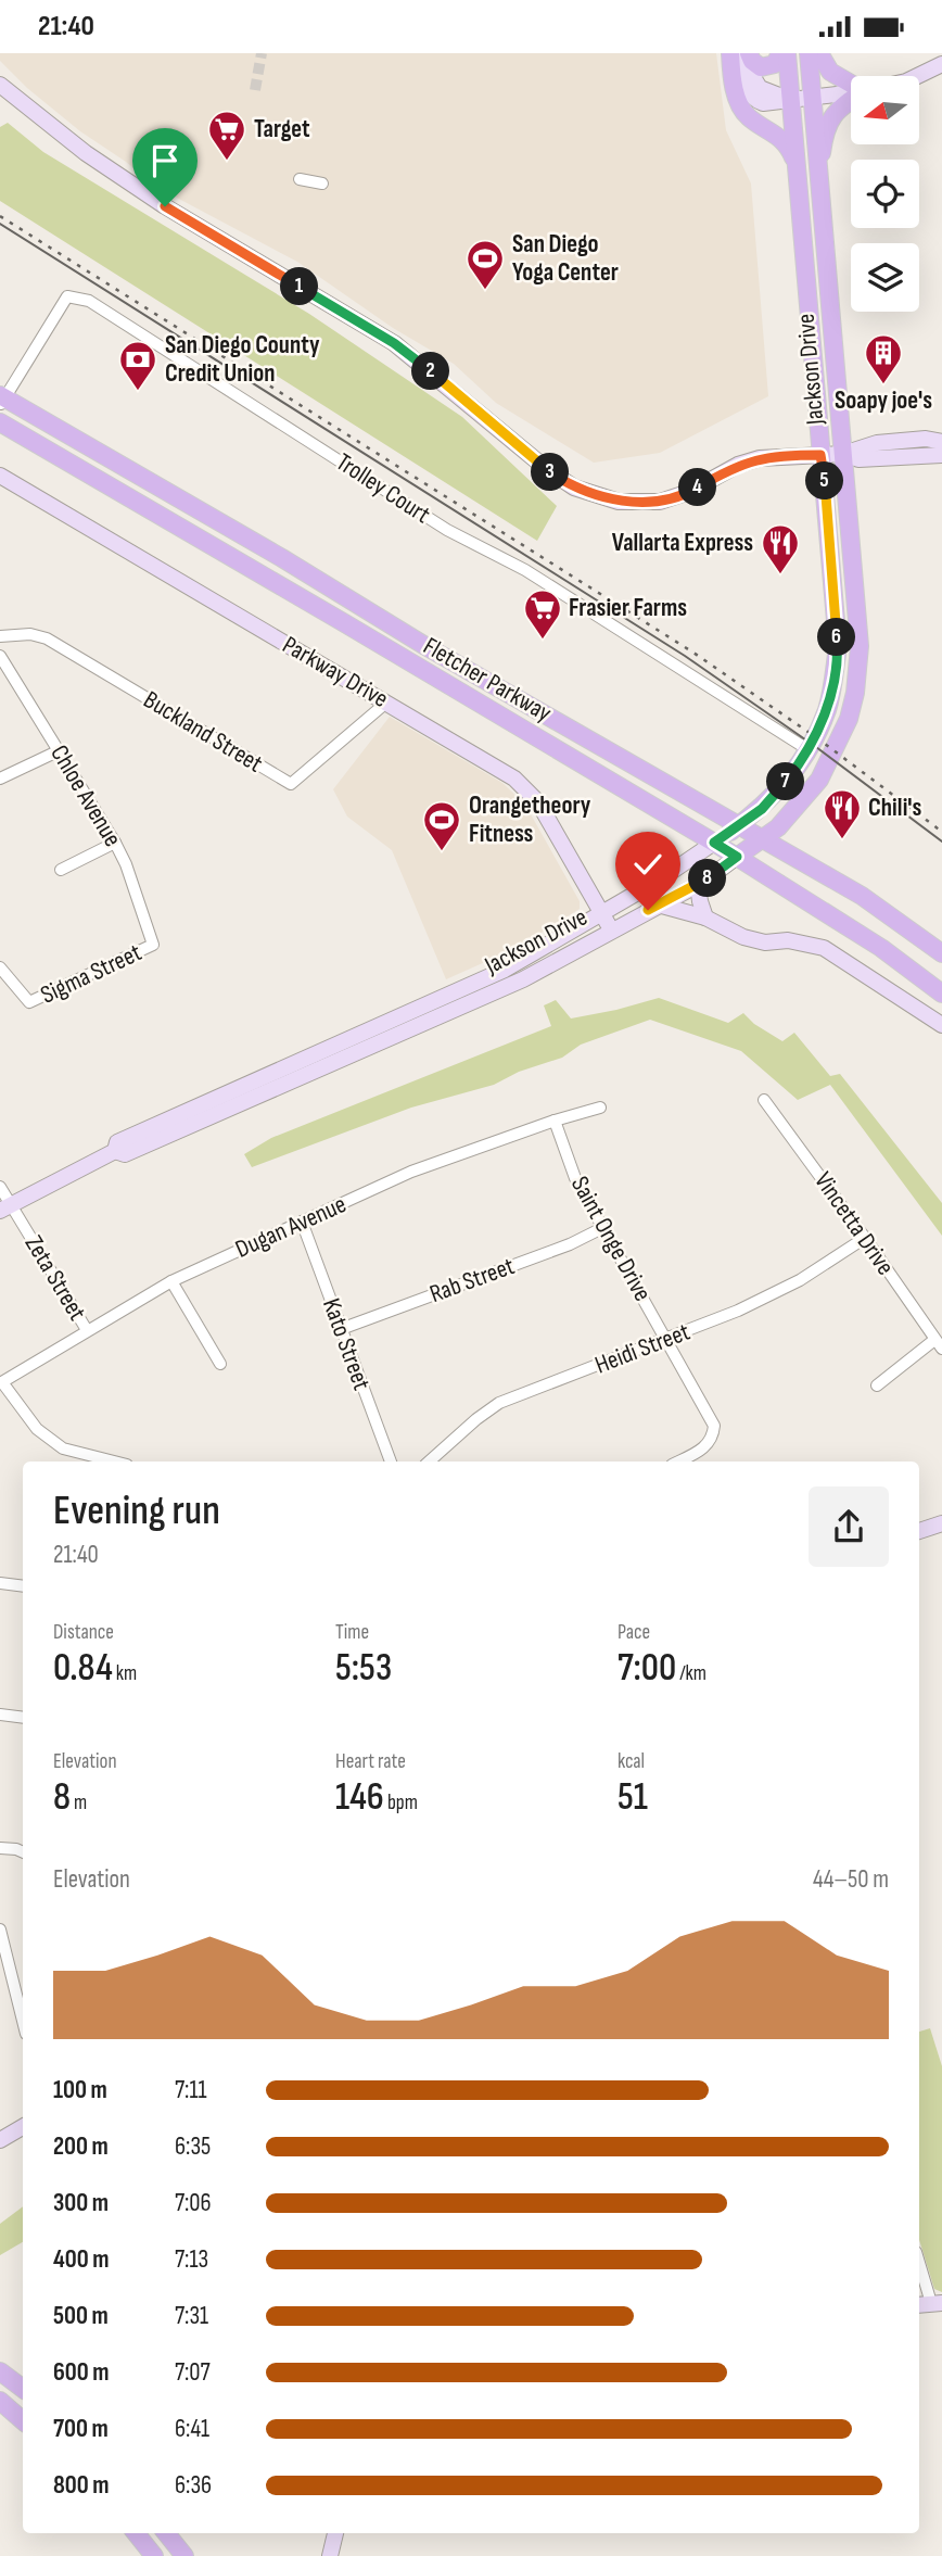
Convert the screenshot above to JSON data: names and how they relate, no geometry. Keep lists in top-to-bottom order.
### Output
{
  "streets": {
    "main road": ["Jackson Drive", "Parkway Drive", "Fletcher Parkway"],
    "street": [
      "Trolley Court",
      "Buckland Street",
      "Chloe Avenue",
      "Sigma Street",
      "Vincetta Drive",
      "Dugan Avenue",
      "Saint Onge Drive",
      "Zeta Street",
      "Rab Street",
      "Kato Street",
      "Heidi Street"
    ]
  },
  "crossings": [
    ["Jackson Drive", "Trolley Court"],
    ["Jackson Drive", "Parkway Drive"],
    ["Jackson Drive", "Fletcher Parkway"],
    ["Jackson Drive", "Zeta Street"],
    ["Trolley Court", "Fletcher Parkway"],
    ["Parkway Drive", "Buckland Street"],
    ["Chloe Avenue", "Sigma Street"],
    ["Vincetta Drive", "Heidi Street"],
    ["Dugan Avenue", "Saint Onge Drive"],
    ["Dugan Avenue", "Zeta Street"],
    ["Dugan Avenue", "Kato Street"],
    ["Saint Onge Drive", "Rab Street"],
    ["Saint Onge Drive", "Heidi Street"],
    ["Rab Street", "Kato Street"]
  ],
  "places": {
    "supermarket": ["Target", "Frasier Farms"],
    "sports": ["San Diego Yoga Center", "Orangetheory Fitness"],
    "building": ["Soapy joe's"],
    "bank": ["San Diego County Credit Union"],
    "restaurant": ["Vallarta Express", "Chili's"]
  },
  "north": "left",
  "page": {
    "status": "21:40",
    "pins": [
      "1",
      "2",
      "3",
      "5",
      "4",
      "6",
      "7",
      "8"
    ],
    "heading": ["Evening run", "21:40"],
    "stats": [
      ["Distance", "0.84 km"],
      ["Time", "5:53"],
      ["Pace", "7:00 /km"],
      ["Elevation", "8 m"],
      ["Heart rate", "146 bpm"],
      ["kcal", "51"]
    ],
    "chart": ["Elevation", "44–50 m"],
    "list": [
      {
        "name": "100 m",
        "note": "7:11"
      },
      {
        "name": "200 m",
        "note": "6:35"
      },
      {
        "name": "300 m",
        "note": "7:06"
      },
      {
        "name": "400 m",
        "note": "7:13"
      },
      {
        "name": "500 m",
        "note": "7:31"
      },
      {
        "name": "600 m",
        "note": "7:07"
      },
      {
        "name": "700 m",
        "note": "6:41"
      },
      {
        "name": "800 m",
        "note": "6:36"
      }
    ]
  }
}
